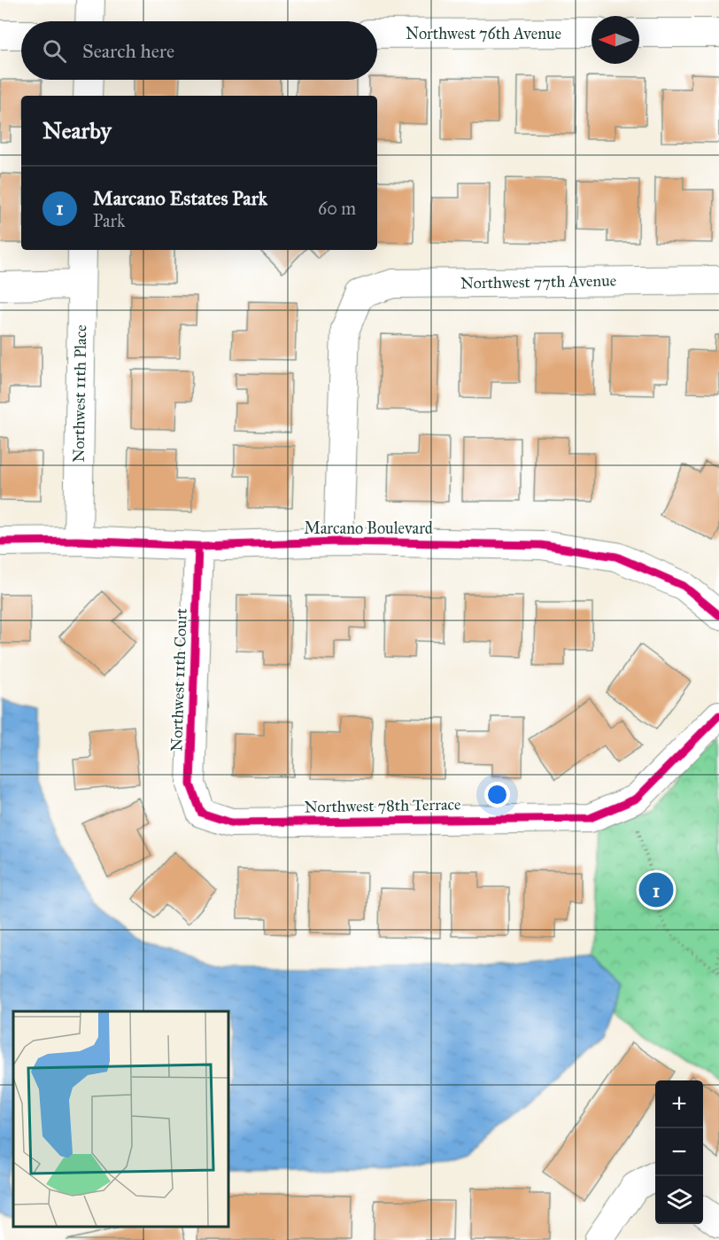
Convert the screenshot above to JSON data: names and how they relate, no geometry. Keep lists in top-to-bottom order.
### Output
{
  "streets": {
    "street": [
      "Northwest 76th Avenue",
      "Northwest 77th Avenue",
      "Northwest 11th Place",
      "Marcano Boulevard",
      "Northwest 11th Court",
      "Northwest 78th Terrace"
    ]
  },
  "crossings": [
    ["Northwest 77th Avenue", "Marcano Boulevard"],
    ["Northwest 11th Place", "Marcano Boulevard"],
    ["Marcano Boulevard", "Northwest 11th Court"],
    ["Northwest 11th Court", "Northwest 78th Terrace"]
  ],
  "north": "left",
  "page": {
    "search": "Search here",
    "heading": "Nearby",
    "list": [
      {
        "mark": "1",
        "name": "Marcano Estates Park",
        "note": "Park",
        "value": "60 m"
      }
    ],
    "pins": "1",
    "map_buttons": ["+", "−"]
  }
}
